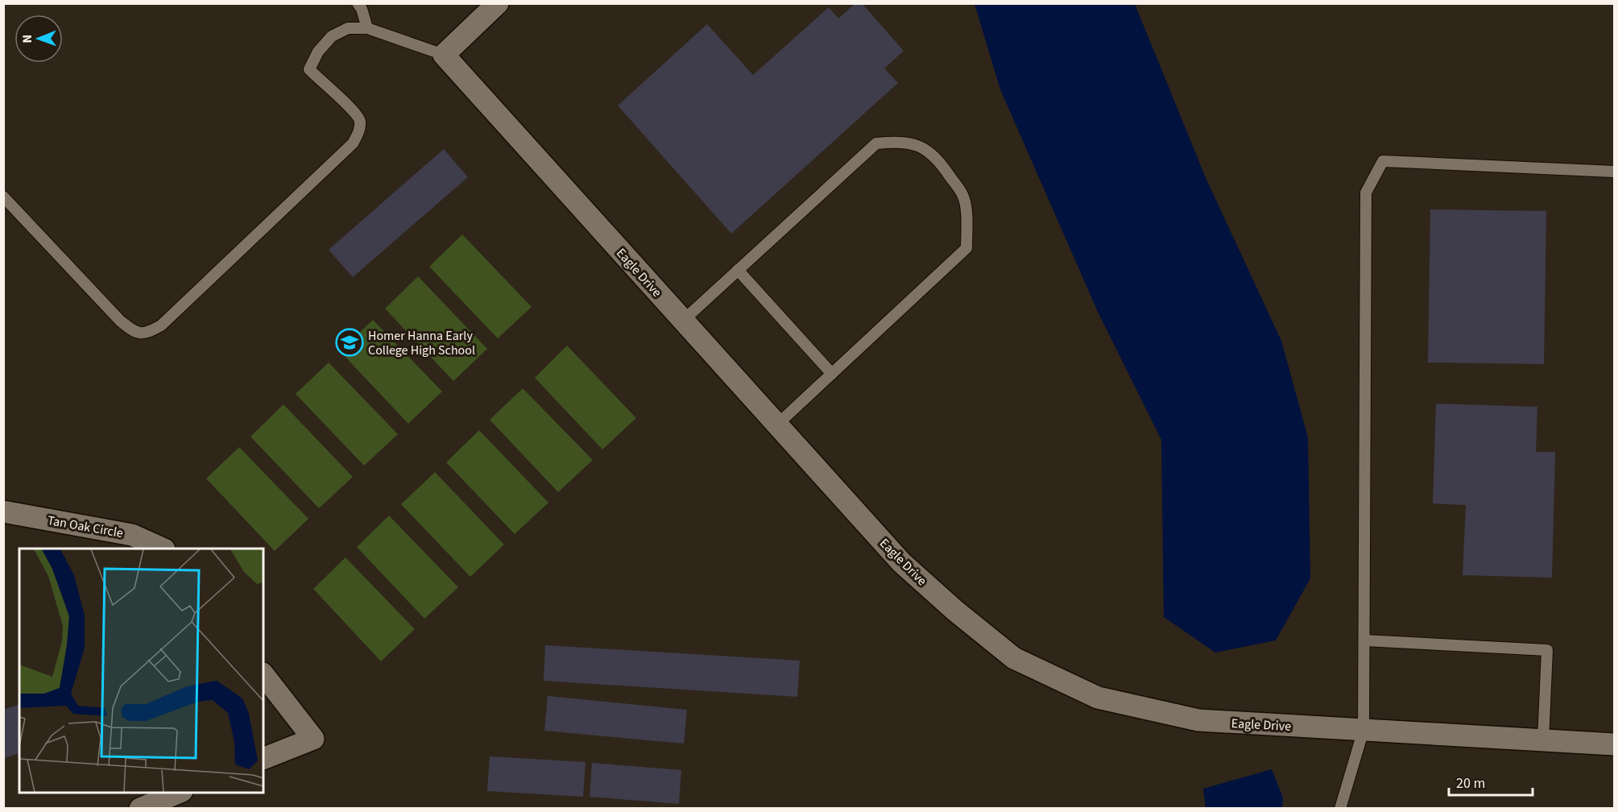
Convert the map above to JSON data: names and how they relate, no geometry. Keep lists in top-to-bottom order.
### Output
{
  "streets": {
    "street": ["Eagle Drive", "Tan Oak Circle"]
  },
  "places": {
    "school or university": ["Homer Hanna Early College High School"]
  },
  "scale_bar": "20 m",
  "north": "left"
}
